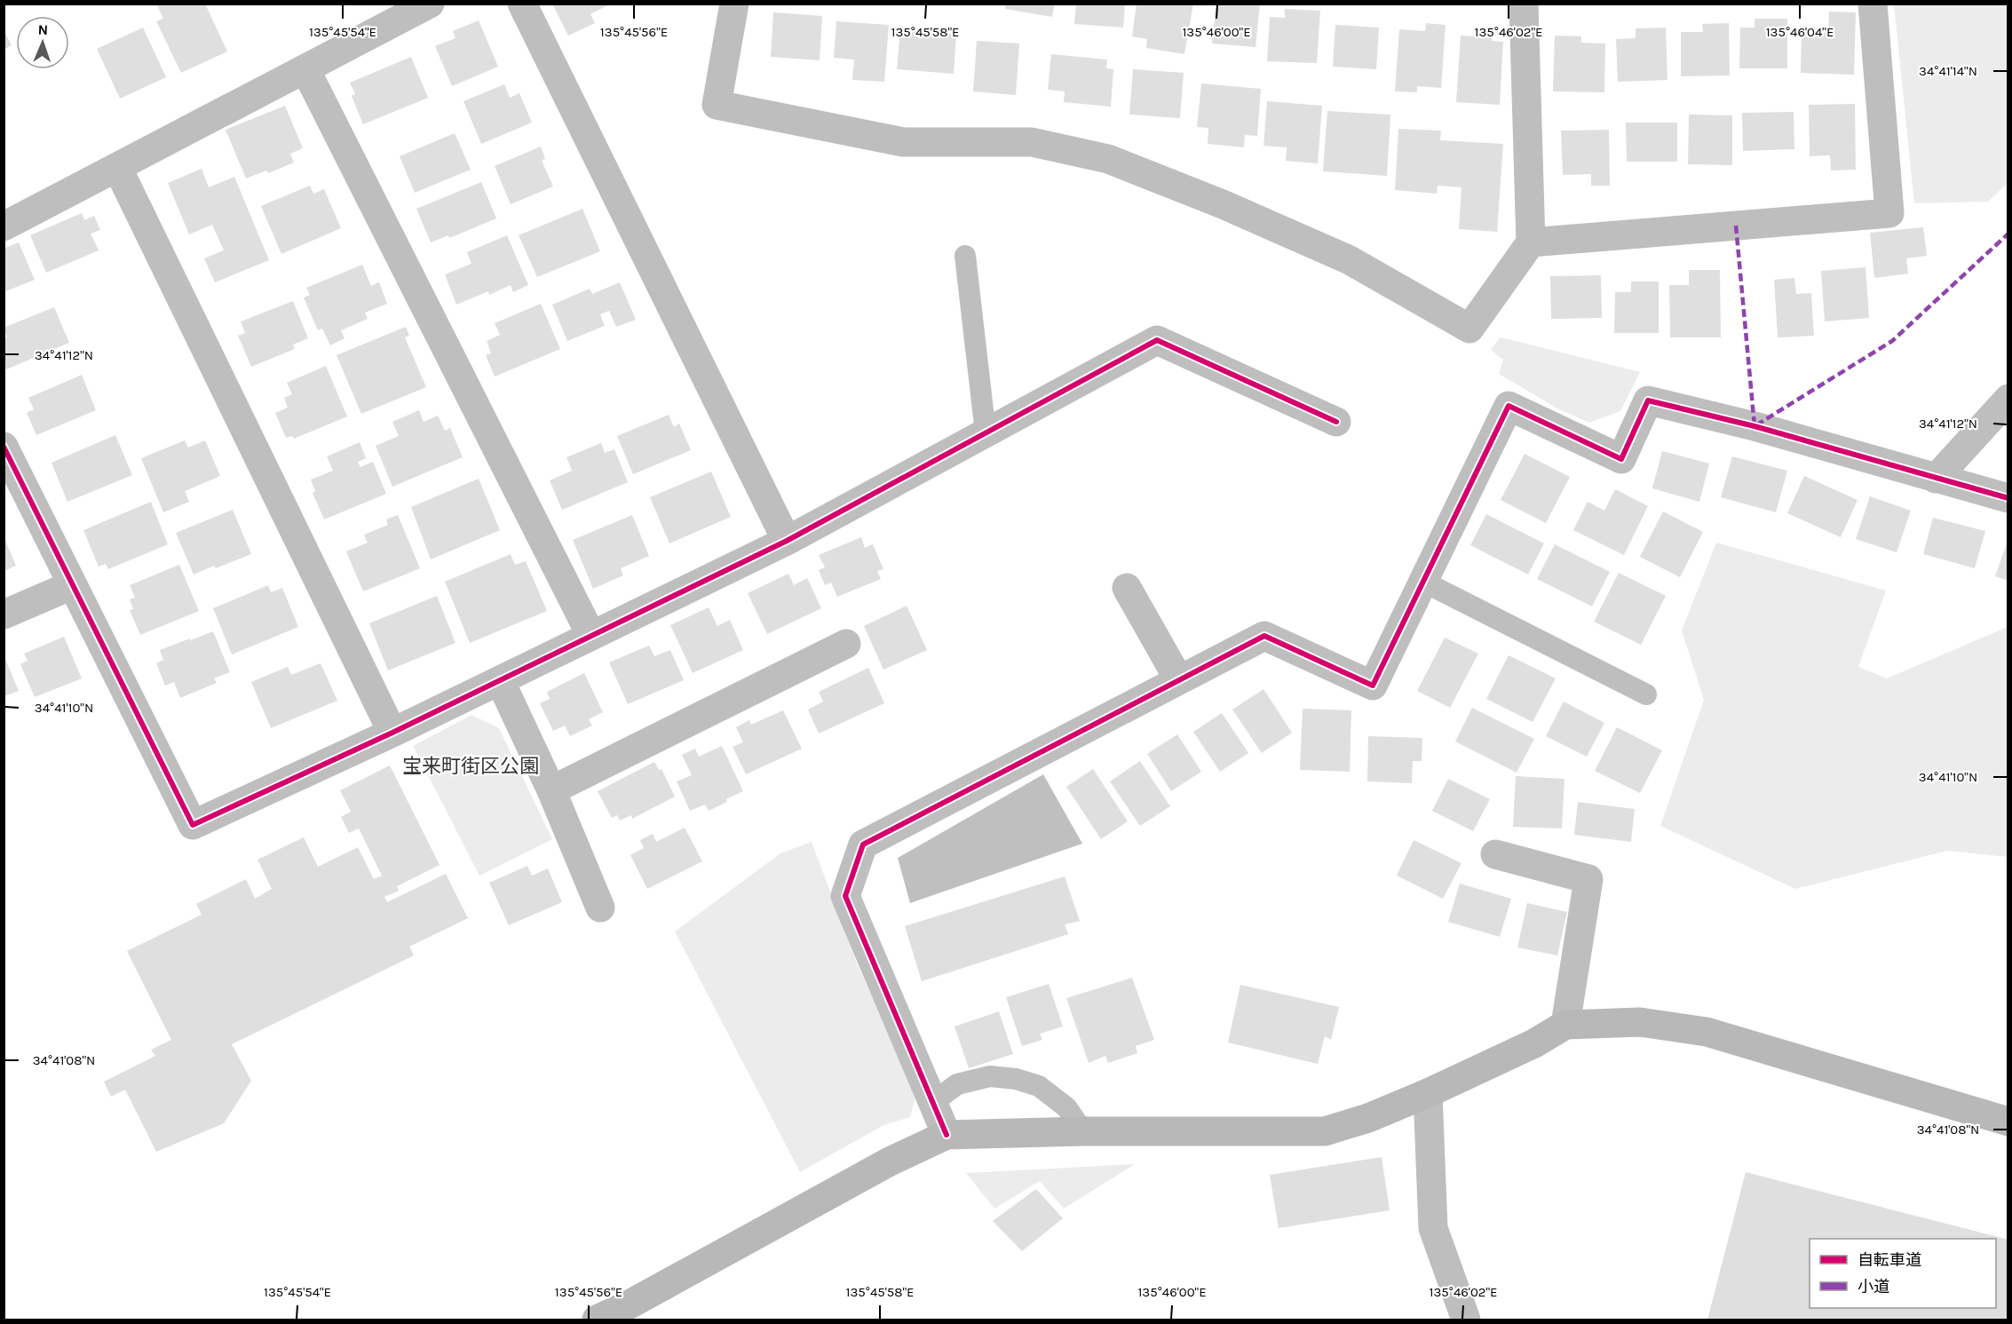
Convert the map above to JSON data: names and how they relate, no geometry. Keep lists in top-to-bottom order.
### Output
{
  "parks": ["宝来町街区公園"],
  "legend": ["自転車道", "小道"],
  "north": "top",
  "coordinates": [
    "135°45'54\"E",
    "135°45'56\"E",
    "135°45'58\"E",
    "135°46'00\"E",
    "135°46'02\"E",
    "135°46'04\"E",
    "34°41'14\"N",
    "34°41'12\"N",
    "34°41'10\"N",
    "34°41'08\"N"
  ]
}
